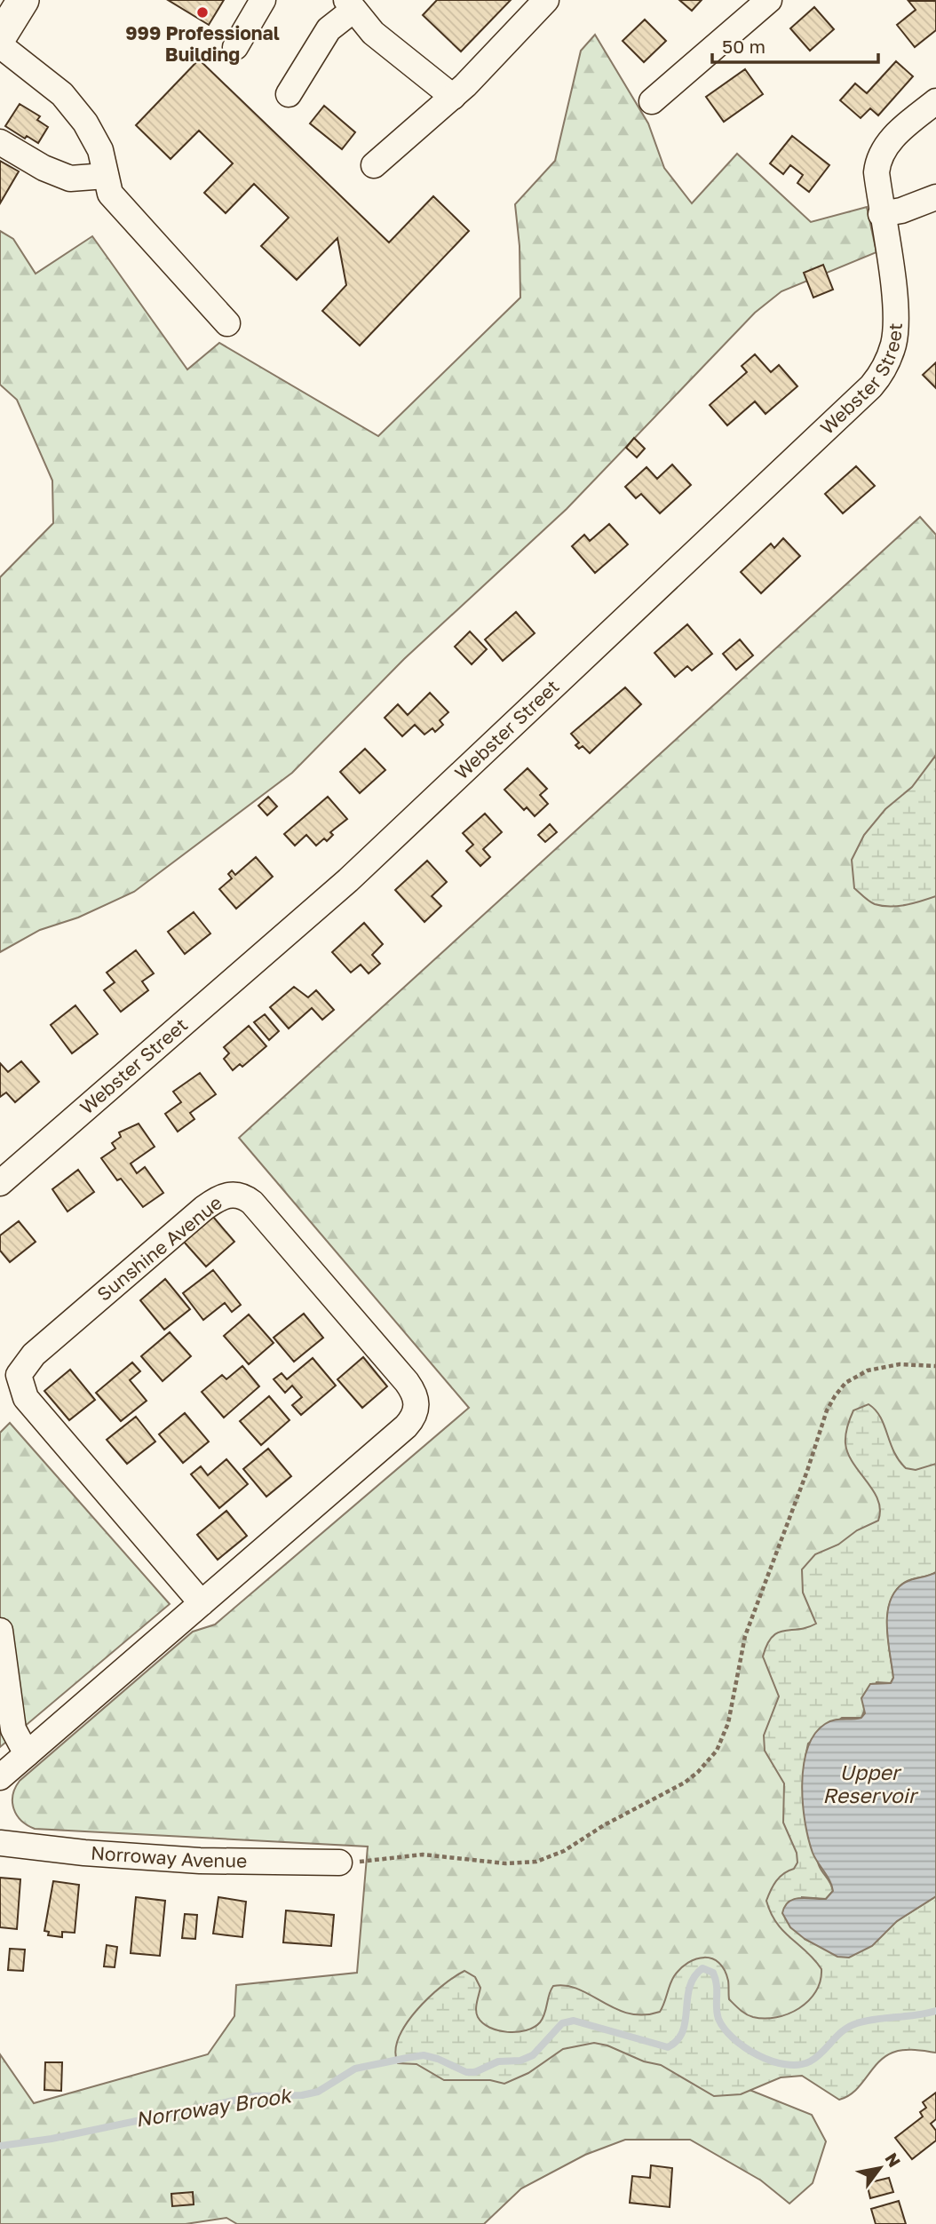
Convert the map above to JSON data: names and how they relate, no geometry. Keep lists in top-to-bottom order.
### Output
{
  "streets": {
    "street": ["Webster Street", "Sunshine Avenue", "Norroway Avenue"]
  },
  "water": ["Upper Reservoir", "Norroway Brook"],
  "places": ["999 Professional Building"],
  "scale_bar": "50 m",
  "north": "top right"
}
